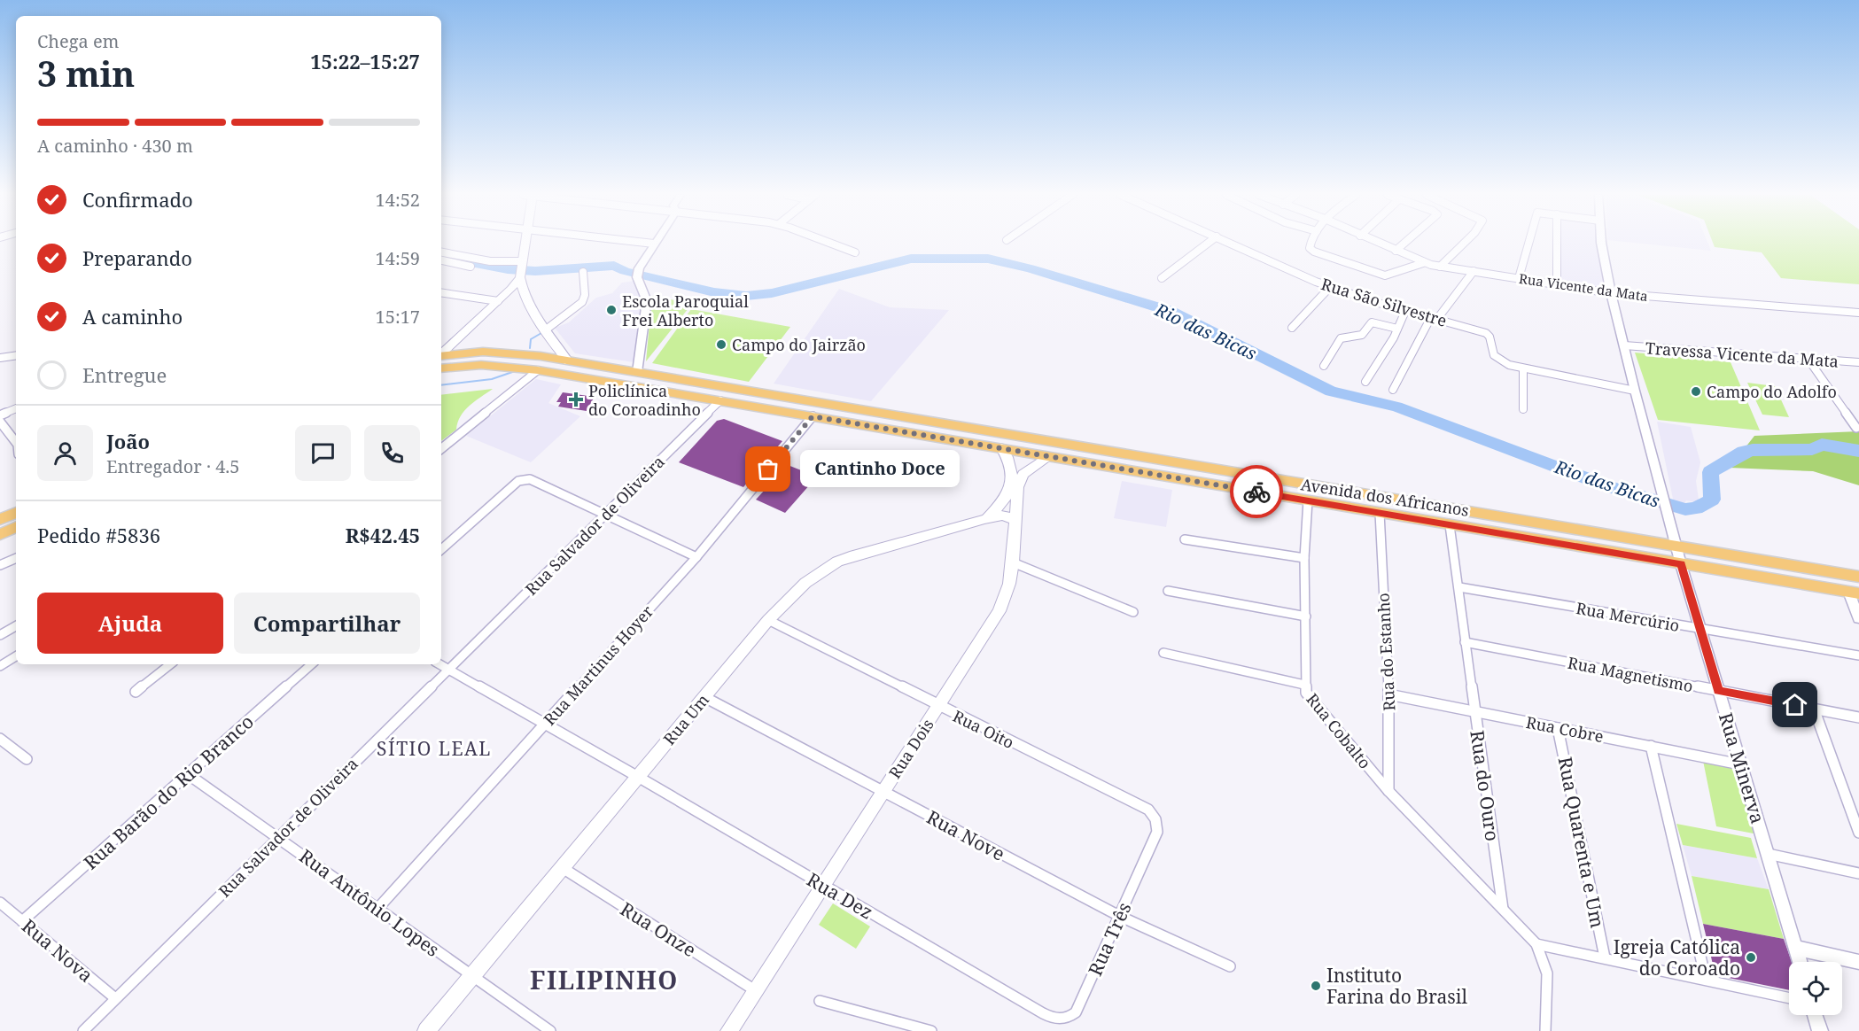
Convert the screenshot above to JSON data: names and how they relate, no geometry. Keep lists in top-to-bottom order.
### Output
{
  "streets": {
    "main road": ["Avenida dos Africanos", "Rua Um", "Rua Dois"],
    "street": [
      "Rua Vicente da Mata",
      "Rua São Silvestre",
      "Travessa Vicente da Mata",
      "Rua Salvador de Oliveira",
      "Rua Mercúrio",
      "Rua do Estanho",
      "Rua Martinus Hoyer",
      "Rua Magnetismo",
      "Rua Oito",
      "Rua Cobre",
      "Rua Cobalto",
      "Rua Minerva",
      "Rua do Ouro",
      "Rua Barão do Rio Branco",
      "Rua Nove",
      "Rua Quarenta e Um",
      "Rua Dez",
      "Rua Antônio Lopes",
      "Rua Onze",
      "Rua Três",
      "Rua Nova"
    ]
  },
  "crossings": [
    ["Rua Vicente da Mata", "Rua Minerva"],
    ["Rua São Silvestre", "Rua Minerva"],
    ["Travessa Vicente da Mata", "Rua Minerva"],
    ["Avenida dos Africanos", "Rua Salvador de Oliveira"],
    ["Avenida dos Africanos", "Rua do Estanho"],
    ["Avenida dos Africanos", "Rua Martinus Hoyer"],
    ["Avenida dos Africanos", "Rua Cobalto"],
    ["Avenida dos Africanos", "Rua Dois"],
    ["Avenida dos Africanos", "Rua Minerva"],
    ["Avenida dos Africanos", "Rua do Ouro"],
    ["Rua Salvador de Oliveira", "Rua Dez"],
    ["Rua Salvador de Oliveira", "Rua Antônio Lopes"],
    ["Rua Salvador de Oliveira", "Rua Nova"],
    ["Rua Mercúrio", "Rua Minerva"],
    ["Rua Mercúrio", "Rua do Ouro"],
    ["Rua do Estanho", "Rua Cobre"],
    ["Rua do Estanho", "Rua Cobalto"],
    ["Rua Martinus Hoyer", "Rua Dez"],
    ["Rua Martinus Hoyer", "Rua Antônio Lopes"],
    ["Rua Magnetismo", "Rua Minerva"],
    ["Rua Magnetismo", "Rua do Ouro"],
    ["Rua Um", "Rua Oito"],
    ["Rua Um", "Rua Dois"],
    ["Rua Um", "Rua Nove"],
    ["Rua Um", "Rua Dez"],
    ["Rua Um", "Rua Antônio Lopes"],
    ["Rua Um", "Rua Onze"],
    ["Rua Oito", "Rua Dois"],
    ["Rua Oito", "Rua Três"],
    ["Rua Cobre", "Rua Minerva"],
    ["Rua Cobre", "Rua do Ouro"],
    ["Rua Cobre", "Rua Quarenta e Um"],
    ["Rua Cobalto", "Rua do Ouro"],
    ["Rua Dois", "Rua Nove"],
    ["Rua Dois", "Rua Dez"],
    ["Rua Dois", "Rua Onze"],
    ["Rua Barão do Rio Branco", "Rua Antônio Lopes"],
    ["Rua Barão do Rio Branco", "Rua Nova"],
    ["Rua Nove", "Rua Três"],
    ["Rua Dez", "Rua Três"]
  ],
  "districts": ["SÍTIO LEAL", "FILIPINHO"],
  "water": ["Rio das Bicas"],
  "places": {
    "other": [
      "Escola Paroquial Frei Alberto",
      "Campo do Jairzão",
      "Campo do Adolfo",
      "Cantinho Doce",
      "Igreja Católica do Coroado",
      "Instituto Farina do Brasil"
    ],
    "health": ["Policlínica do Coroadinho"]
  },
  "page": {
    "heading": ["3 min", "Chega em", "15:22–15:27"],
    "panel": [
      "João",
      "Entregador · 4.5",
      "Pedido #5836",
      "R$42.45"
    ],
    "bar": "A caminho · 430 m",
    "list": [
      ["Confirmado", "14:52"],
      ["Preparando", "14:59"],
      ["A caminho", "15:17"],
      "Entregue"
    ],
    "bubble": "Cantinho Doce",
    "buttons": ["Ajuda", "Compartilhar"]
  }
}
